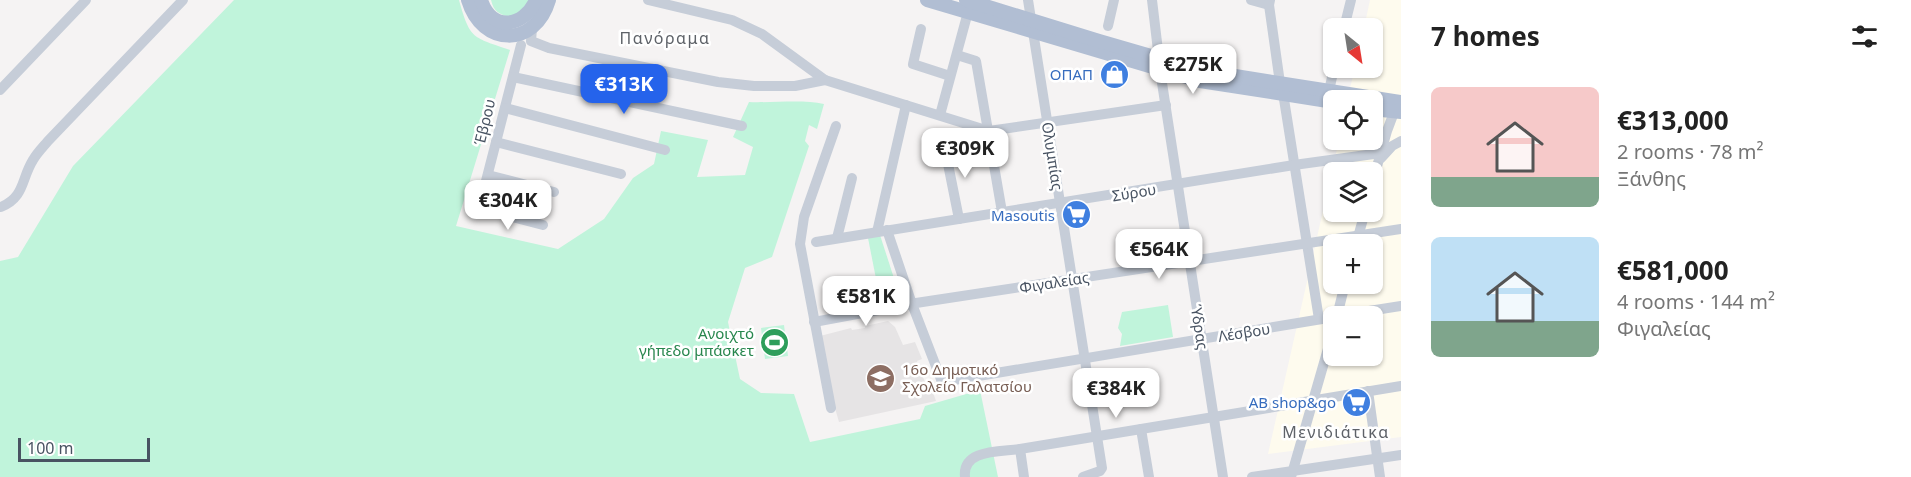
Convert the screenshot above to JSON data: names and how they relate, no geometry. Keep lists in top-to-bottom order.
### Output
{
  "streets": {
    "main road": ["Έβρου"],
    "street": [
      "Ολυμπίας",
      "Σύρου",
      "Φιγαλείας",
      "Ύδρας",
      "Λέσβου"
    ]
  },
  "crossings": [
    ["Ολυμπίας", "Σύρου"],
    ["Ολυμπίας", "Φιγαλείας"],
    ["Ολυμπίας", "Λέσβου"],
    ["Σύρου", "Ύδρας"],
    ["Φιγαλείας", "Ύδρας"],
    ["Φιγαλείας", "Λέσβου"],
    ["Ύδρας", "Λέσβου"]
  ],
  "districts": ["Πανόραμα", "Μενιδιάτικα"],
  "places": {
    "shop": ["ΟΠΑΠ"],
    "supermarket": ["Masoutis", "AB shop&go"],
    "sports": ["Ανοιχτό γήπεδο μπάσκετ"],
    "school or university": ["16ο Δημοτικό Σχολείο Γαλατσίου"]
  },
  "scale_bar": "100 m",
  "north": "bottom right",
  "page": {
    "heading": "7 homes",
    "map_buttons": ["+", "−"],
    "price": [
      "€275K",
      "€313K",
      "€309K",
      "€304K",
      "€564K",
      "€581K",
      "€384K"
    ],
    "list": [
      {
        "name": "€313,000",
        "note": "2 rooms · 78 m² · Ξάνθης"
      },
      {
        "name": "€581,000",
        "note": "4 rooms · 144 m² · Φιγαλείας"
      }
    ],
    "scale": "100 m"
  }
}
